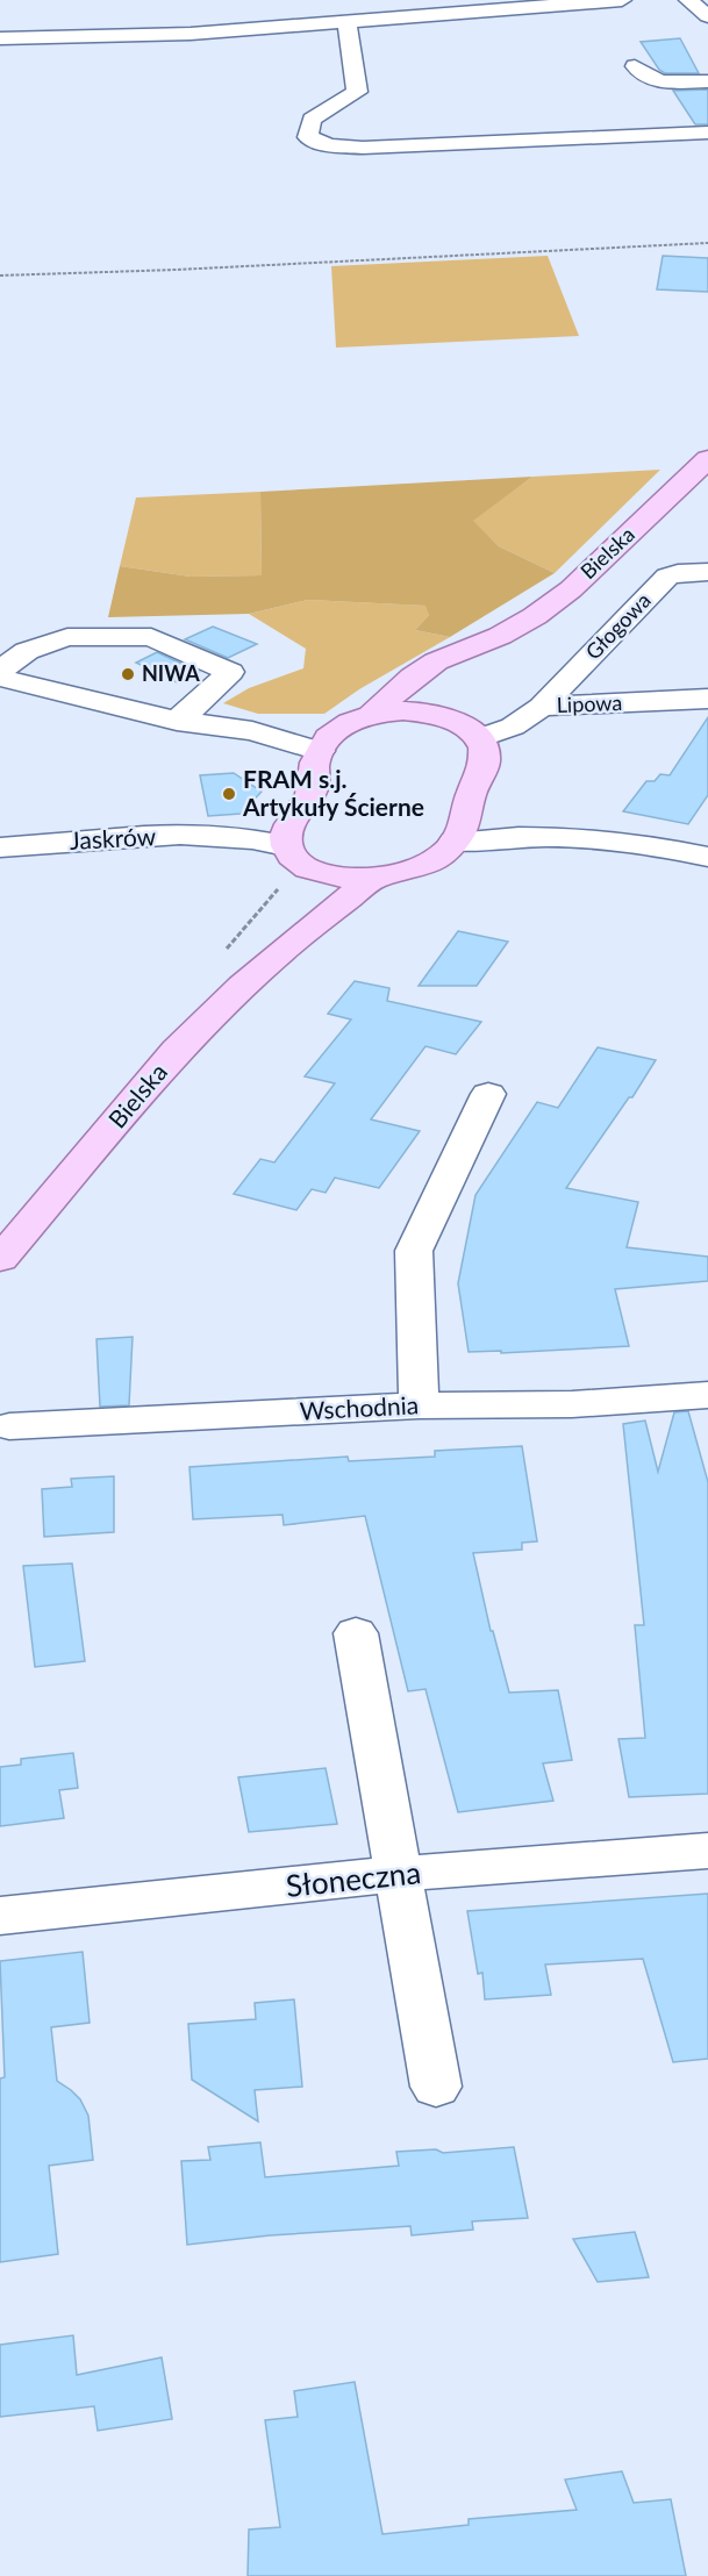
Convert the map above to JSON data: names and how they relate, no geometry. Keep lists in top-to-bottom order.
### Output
{
  "streets": {
    "main road": ["Bielska"],
    "street": [
      "Głogowa",
      "Lipowa",
      "Jaskrów",
      "Wschodnia",
      "Słoneczna"
    ]
  },
  "crossings": [
    ["Bielska", "Lipowa"],
    ["Bielska", "Jaskrów"],
    ["Głogowa", "Lipowa"],
    ["Lipowa", "Jaskrów"]
  ],
  "places": ["NIWA", "FRAM s.j. Artykuły Ścierne"]
}
